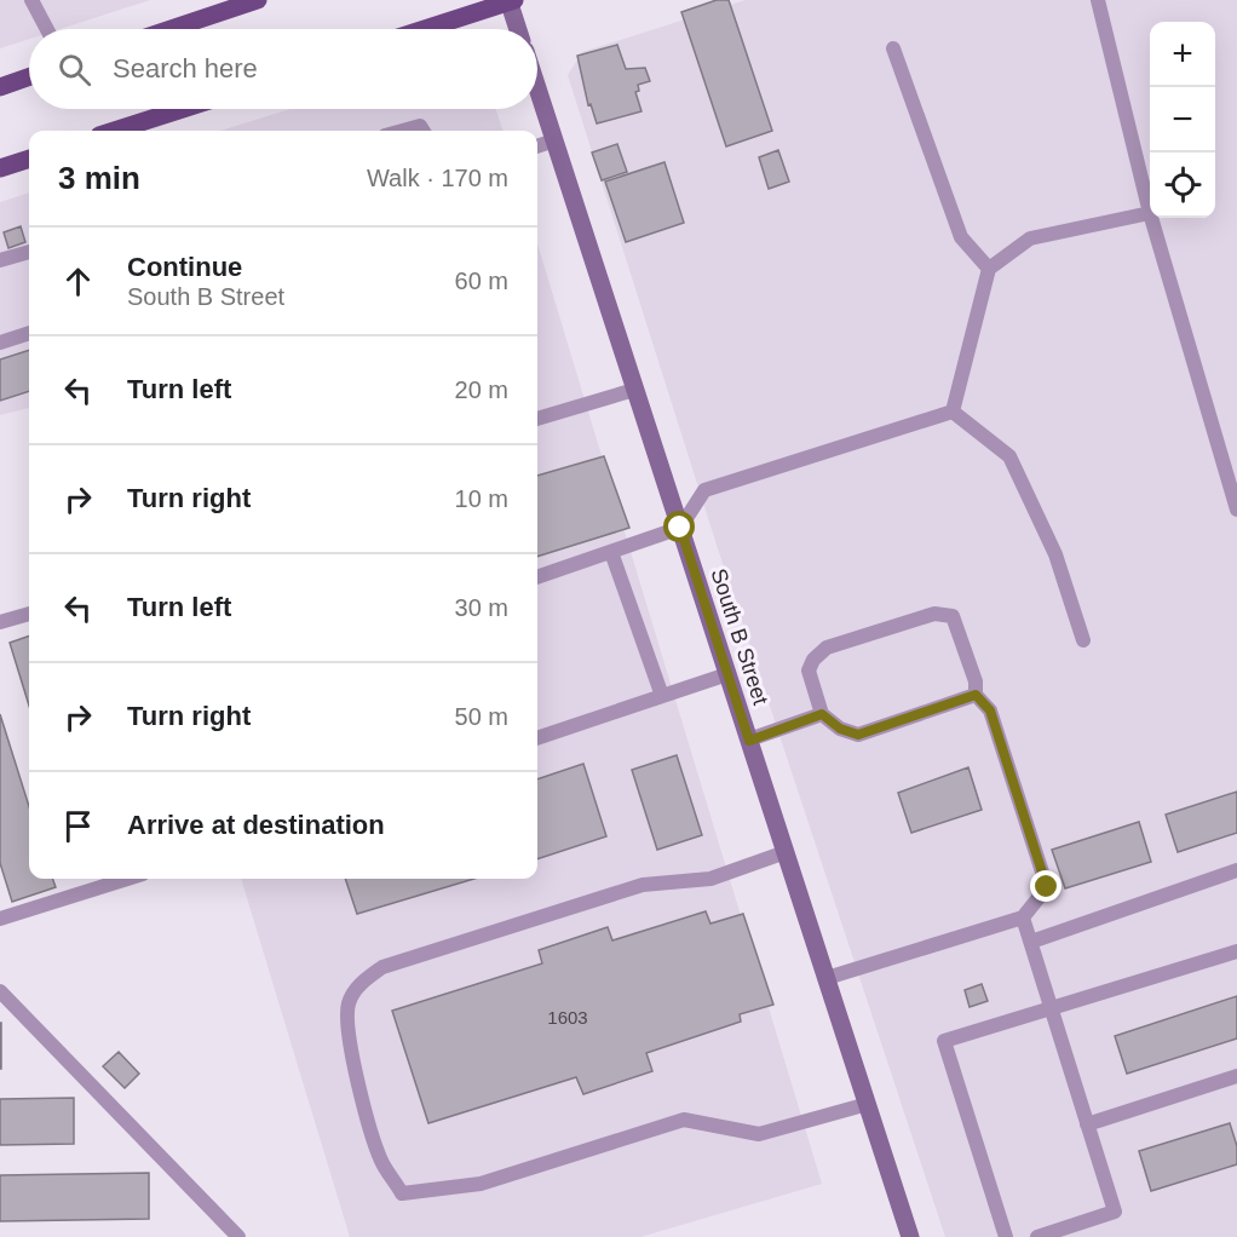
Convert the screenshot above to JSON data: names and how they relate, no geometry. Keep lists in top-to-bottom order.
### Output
{
  "streets": {
    "street": ["South B Street"]
  },
  "house_numbers": ["1603"],
  "page": {
    "map_buttons": ["+", "−"],
    "search": "Search here",
    "heading": ["3 min", "Walk · 170 m"],
    "list": [
      ["Continue", "South B Street", "60 m"],
      ["Turn left", "20 m"],
      ["Turn right", "10 m"],
      ["Turn left", "30 m"],
      ["Turn right", "50 m"],
      "Arrive at destination"
    ]
  }
}
